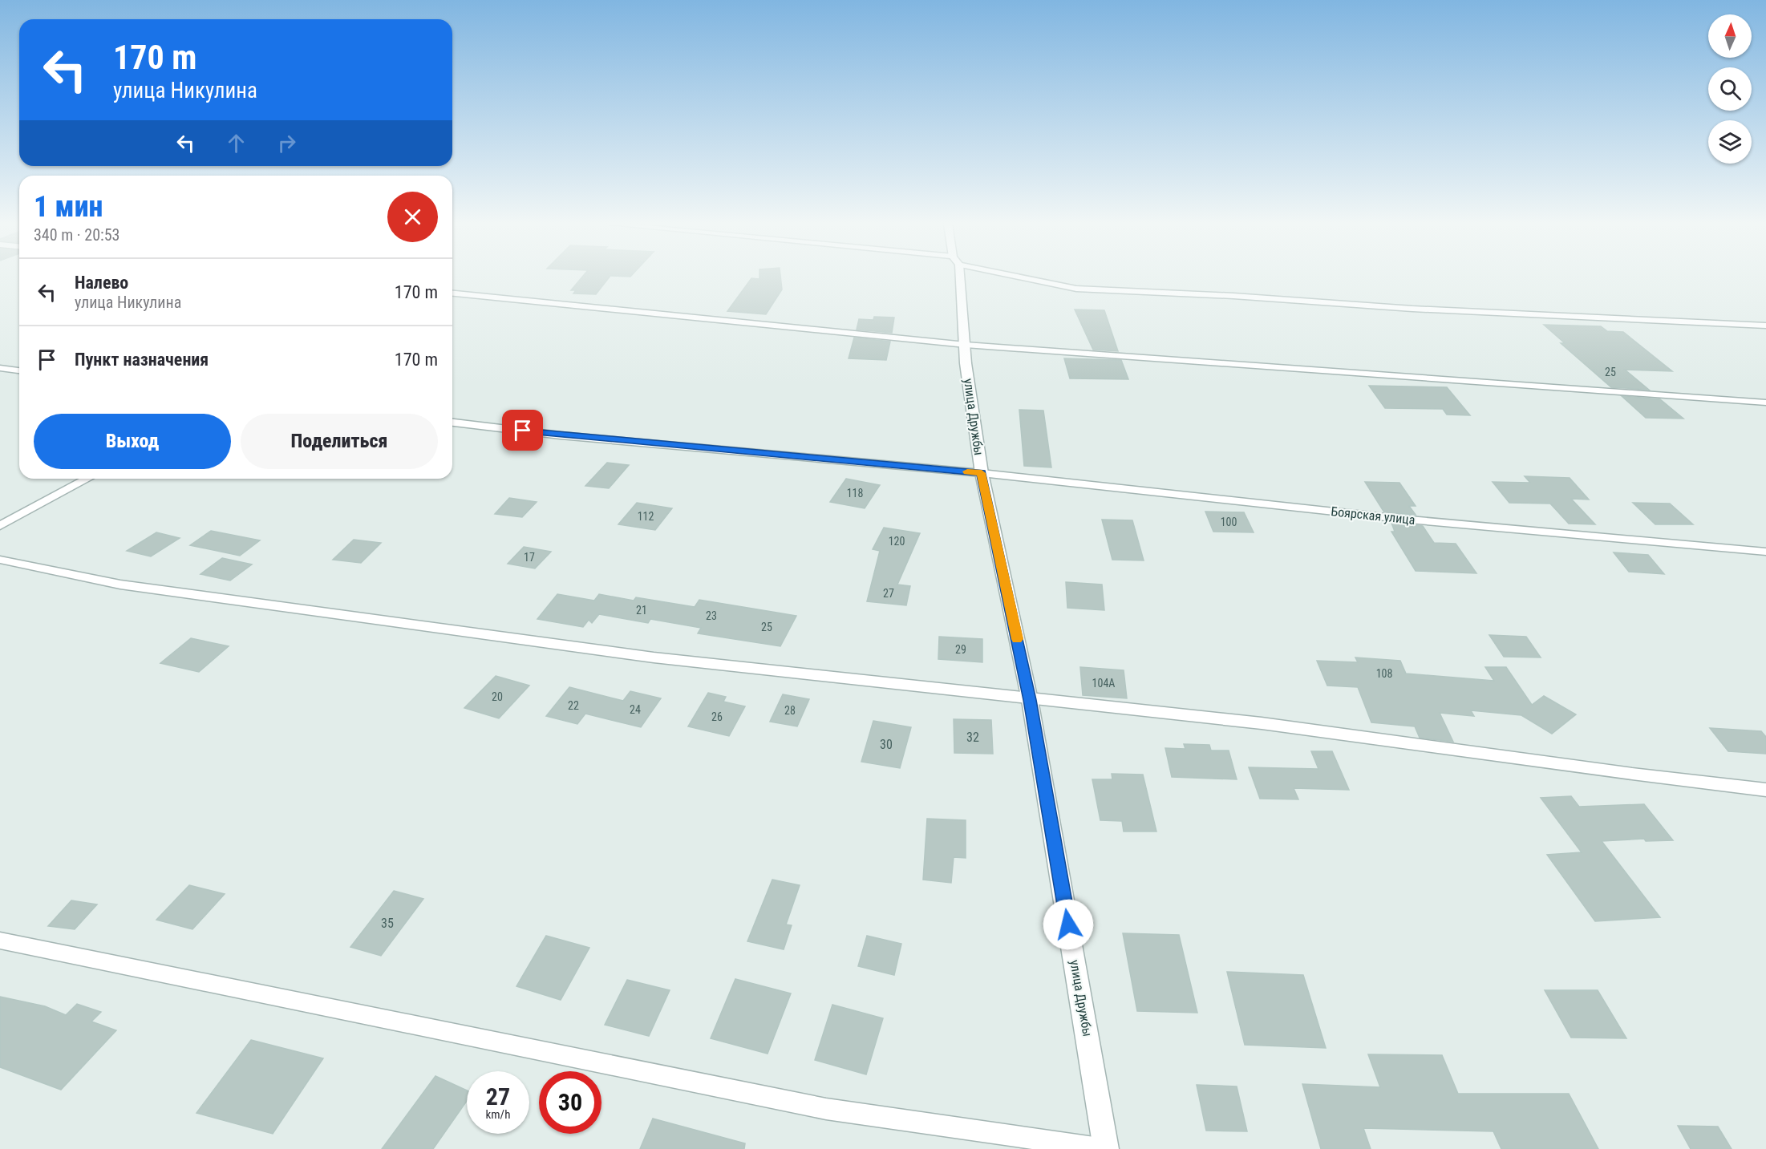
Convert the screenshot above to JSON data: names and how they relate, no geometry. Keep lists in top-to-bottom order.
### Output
{
  "streets": {
    "street": ["улица Дружбы"],
    "lane": ["Боярская улица"]
  },
  "crossings": [
    ["улица Дружбы", "Боярская улица"]
  ],
  "house_numbers": [
    "25",
    "118",
    "112",
    "100",
    "120",
    "17",
    "27",
    "21",
    "23",
    "25",
    "29",
    "108",
    "104А",
    "20",
    "22",
    "24",
    "28",
    "26",
    "32",
    "30",
    "35"
  ],
  "north": "top",
  "page": {
    "turn": ["170 m", "улица Никулина"],
    "heading": ["1 мин", "340 m · 20:53"],
    "list": [
      {
        "name": "Налево",
        "note": "улица Никулина",
        "value": "170 m"
      },
      {
        "name": "Пункт назначения",
        "value": "170 m"
      }
    ],
    "buttons": ["Выход", "Поделиться"],
    "speed": "27 km/h",
    "limit": "30"
  }
}
